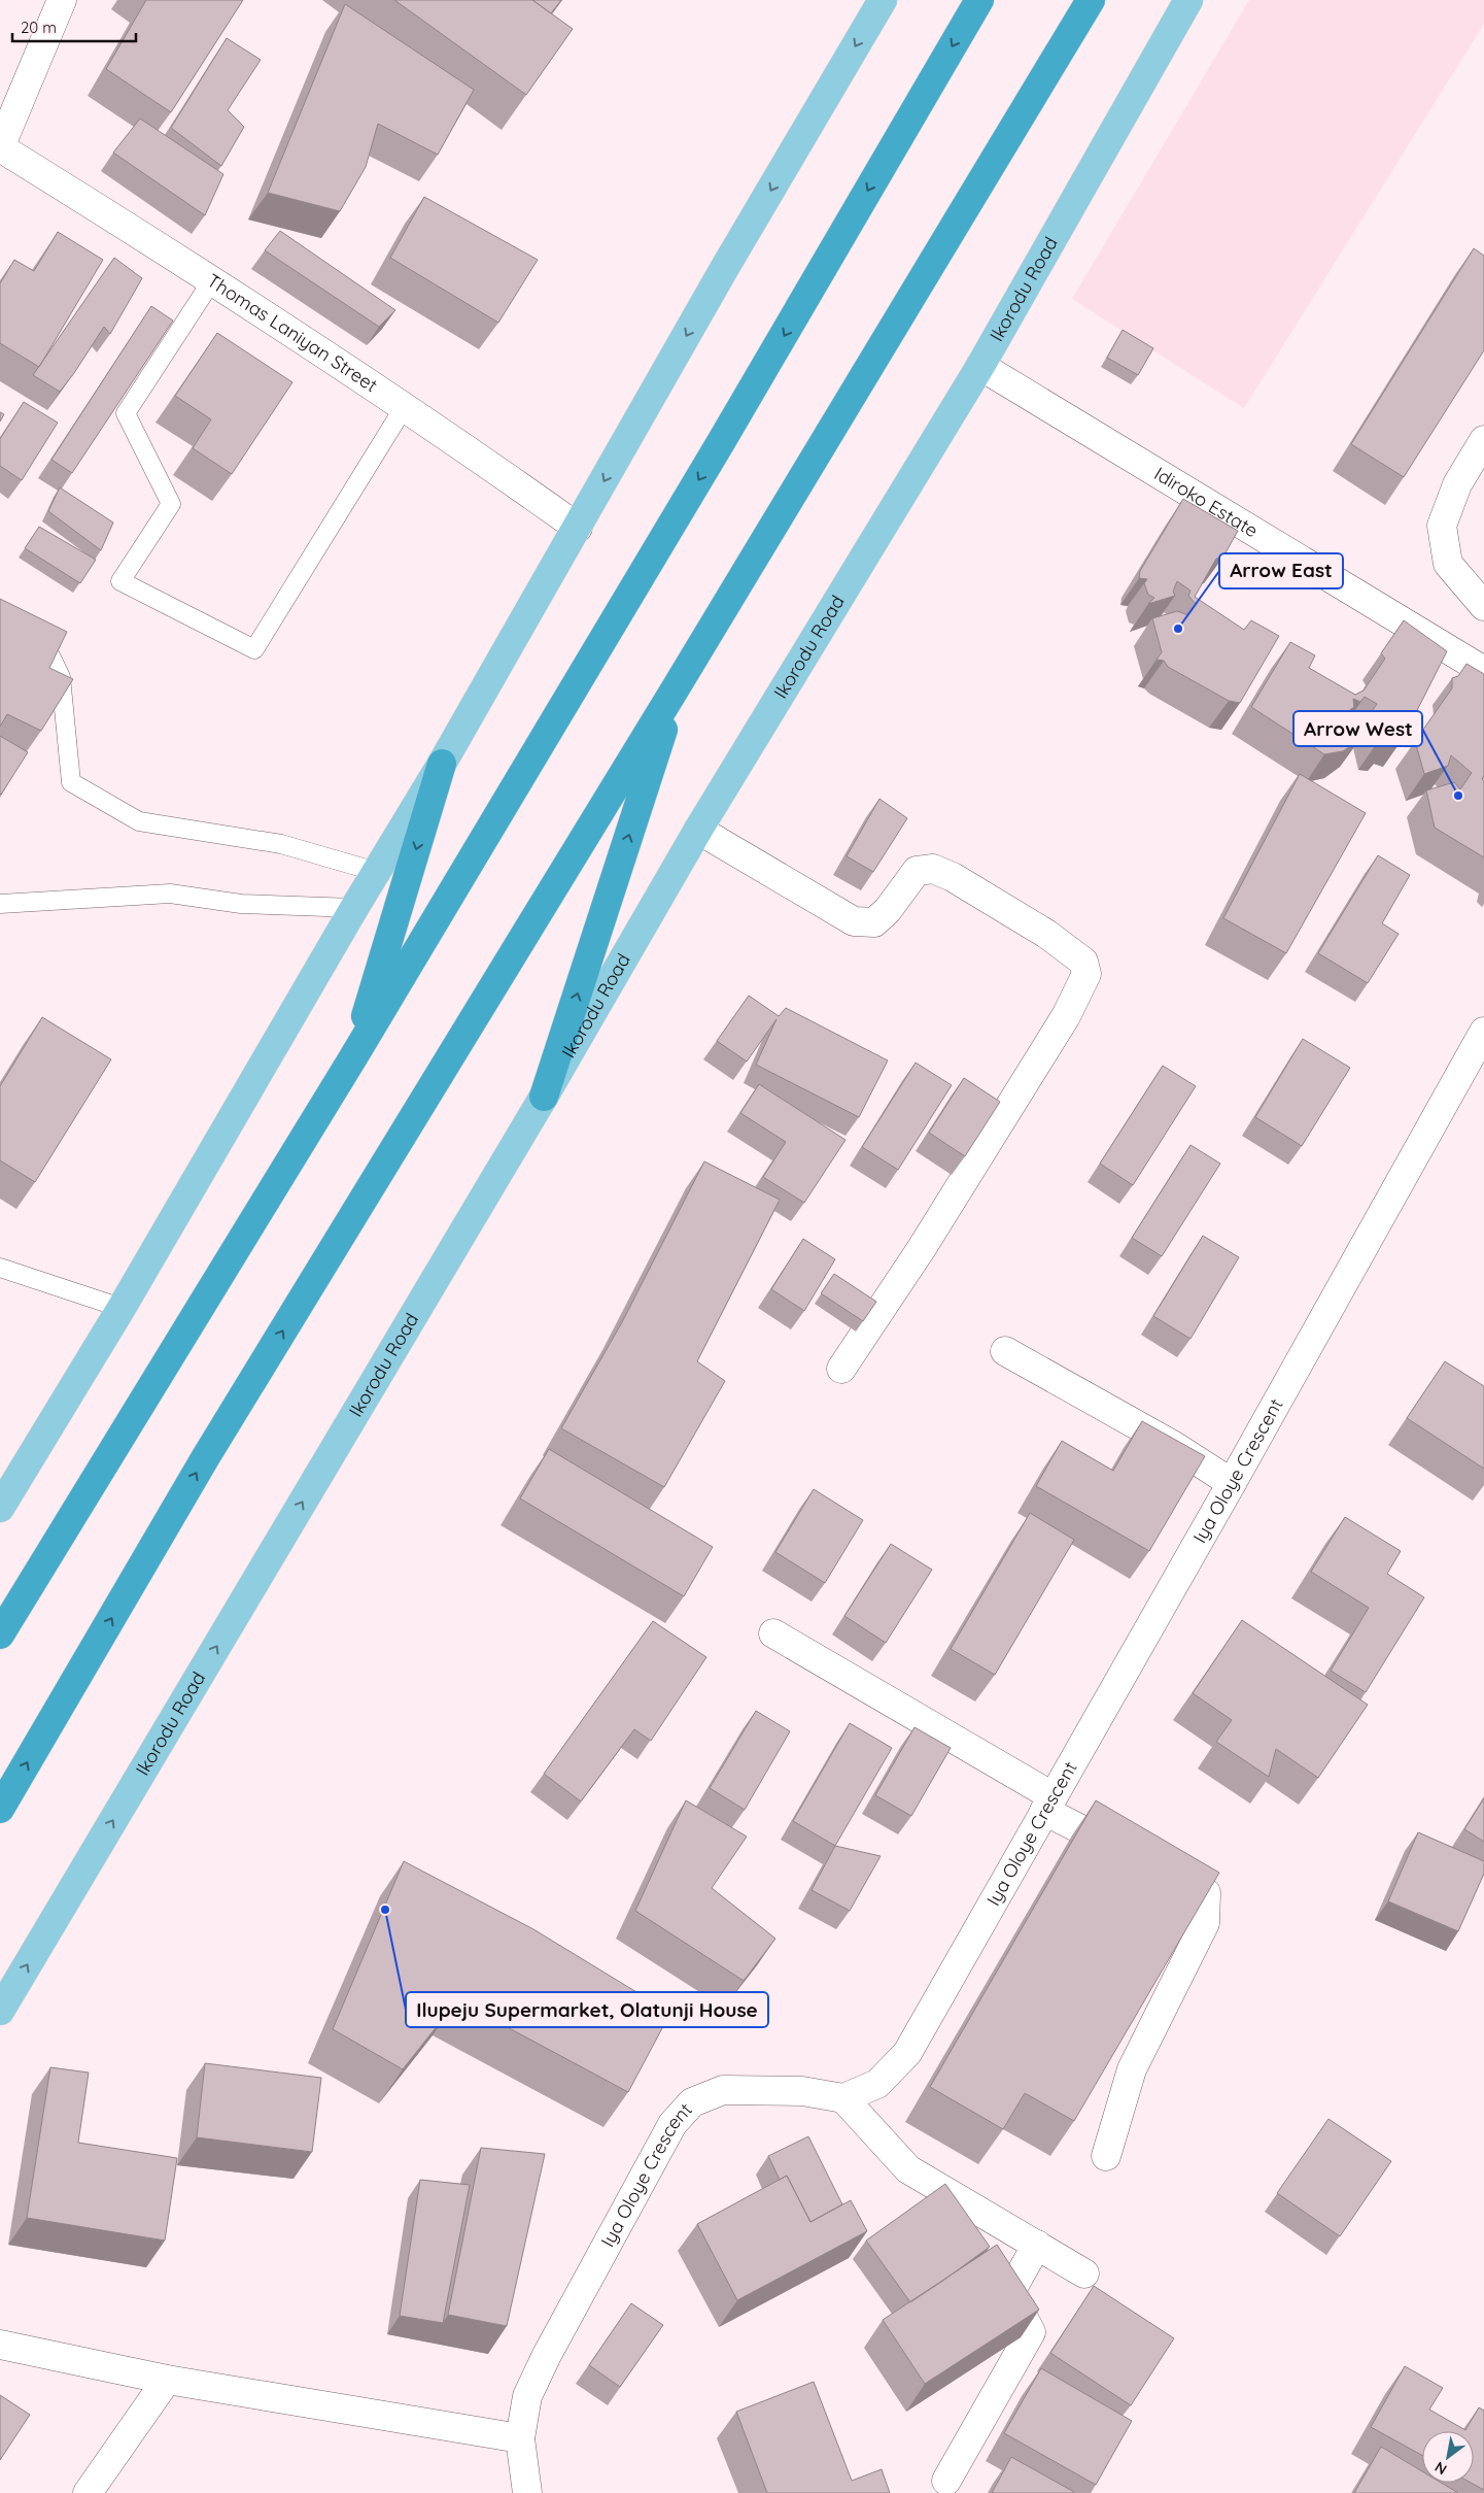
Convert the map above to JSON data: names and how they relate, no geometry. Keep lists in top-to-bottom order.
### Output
{
  "streets": {
    "main road": ["Ikorodu Road"],
    "street": ["Thomas Laniyan Street", "Idiroko Estate", "Iya Oloye Crescent"]
  },
  "crossings": [
    ["Ikorodu Road", "Idiroko Estate"]
  ],
  "one_way": ["Ikorodu Road"],
  "places": ["Arrow East", "Arrow West", "Ilupeju Supermarket, Olatunji House"],
  "scale_bar": "20 m",
  "north": "bottom left"
}
